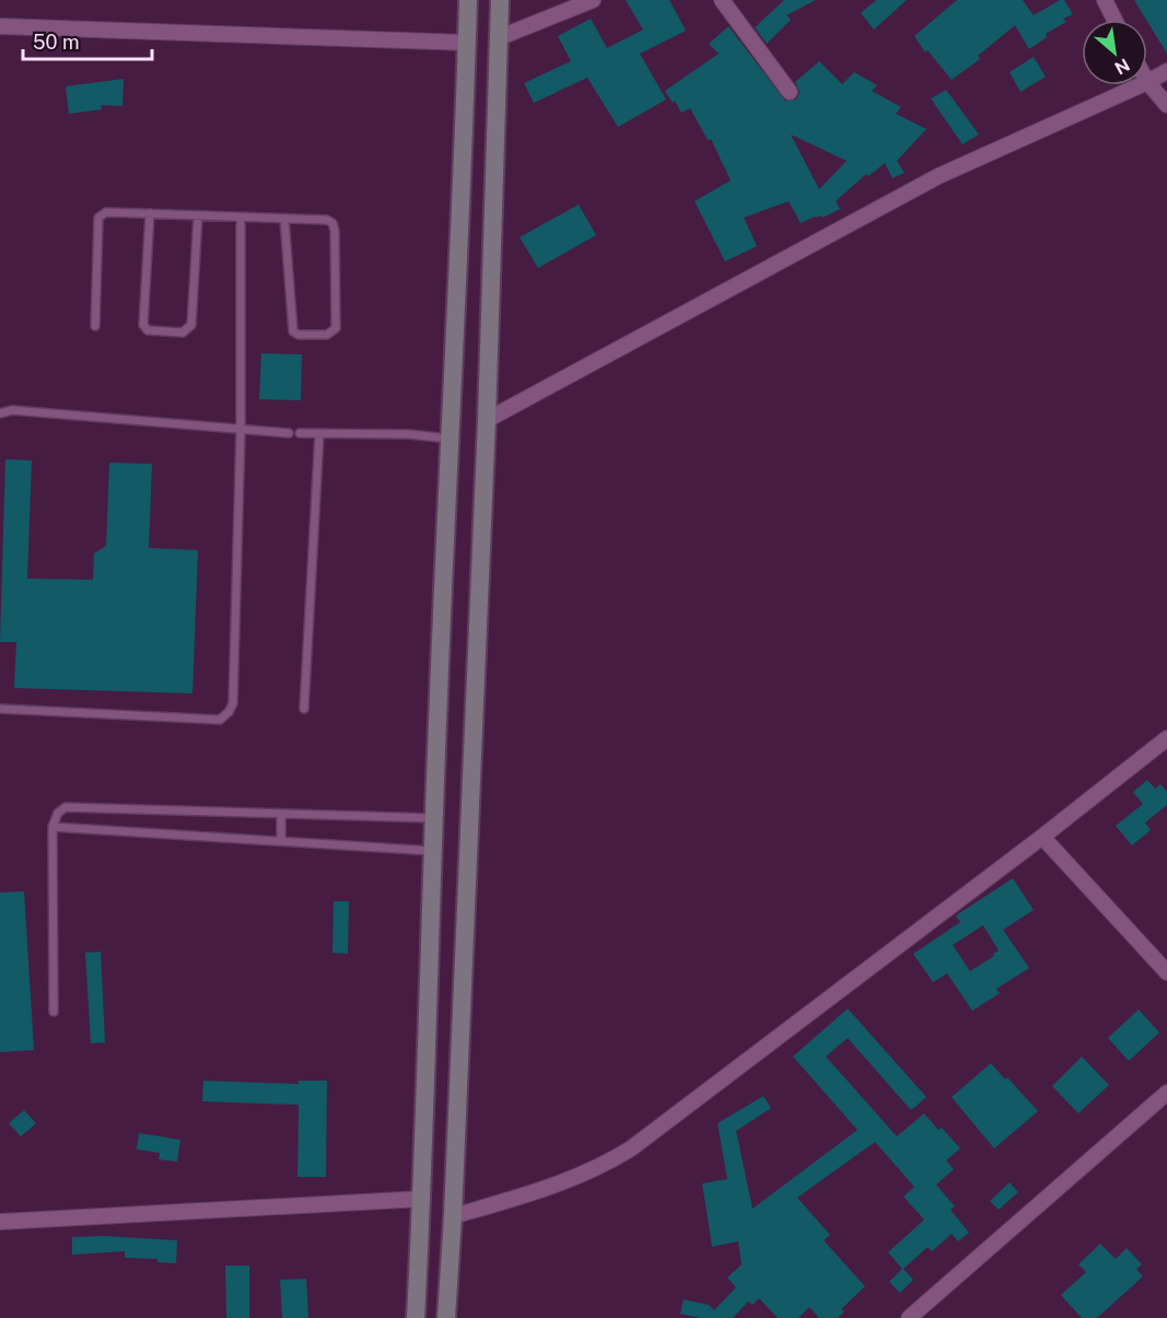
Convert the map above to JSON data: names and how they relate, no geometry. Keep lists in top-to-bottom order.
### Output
{
  "scale_bar": "50 m",
  "north": "bottom right"
}
